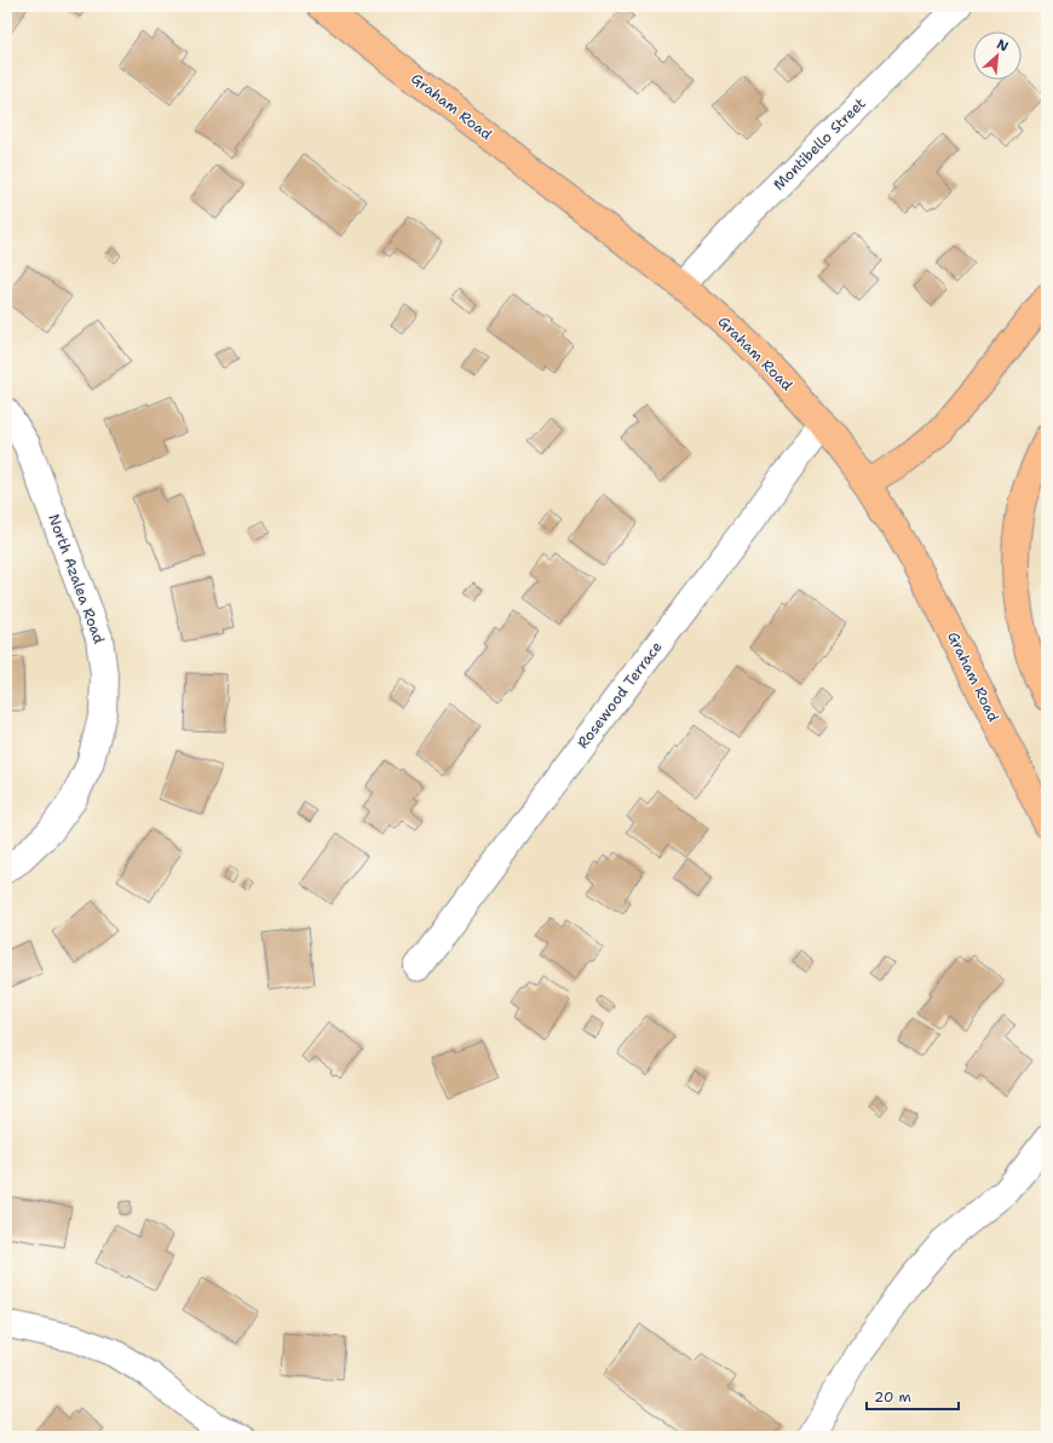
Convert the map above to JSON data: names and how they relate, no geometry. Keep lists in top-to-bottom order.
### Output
{
  "streets": {
    "main road": ["Graham Road"],
    "street": ["Montibello Street", "North Azalea Road", "Rosewood Terrace"]
  },
  "crossings": [
    ["Graham Road", "Montibello Street"],
    ["Graham Road", "Rosewood Terrace"]
  ],
  "scale_bar": "20 m",
  "north": "top right"
}
